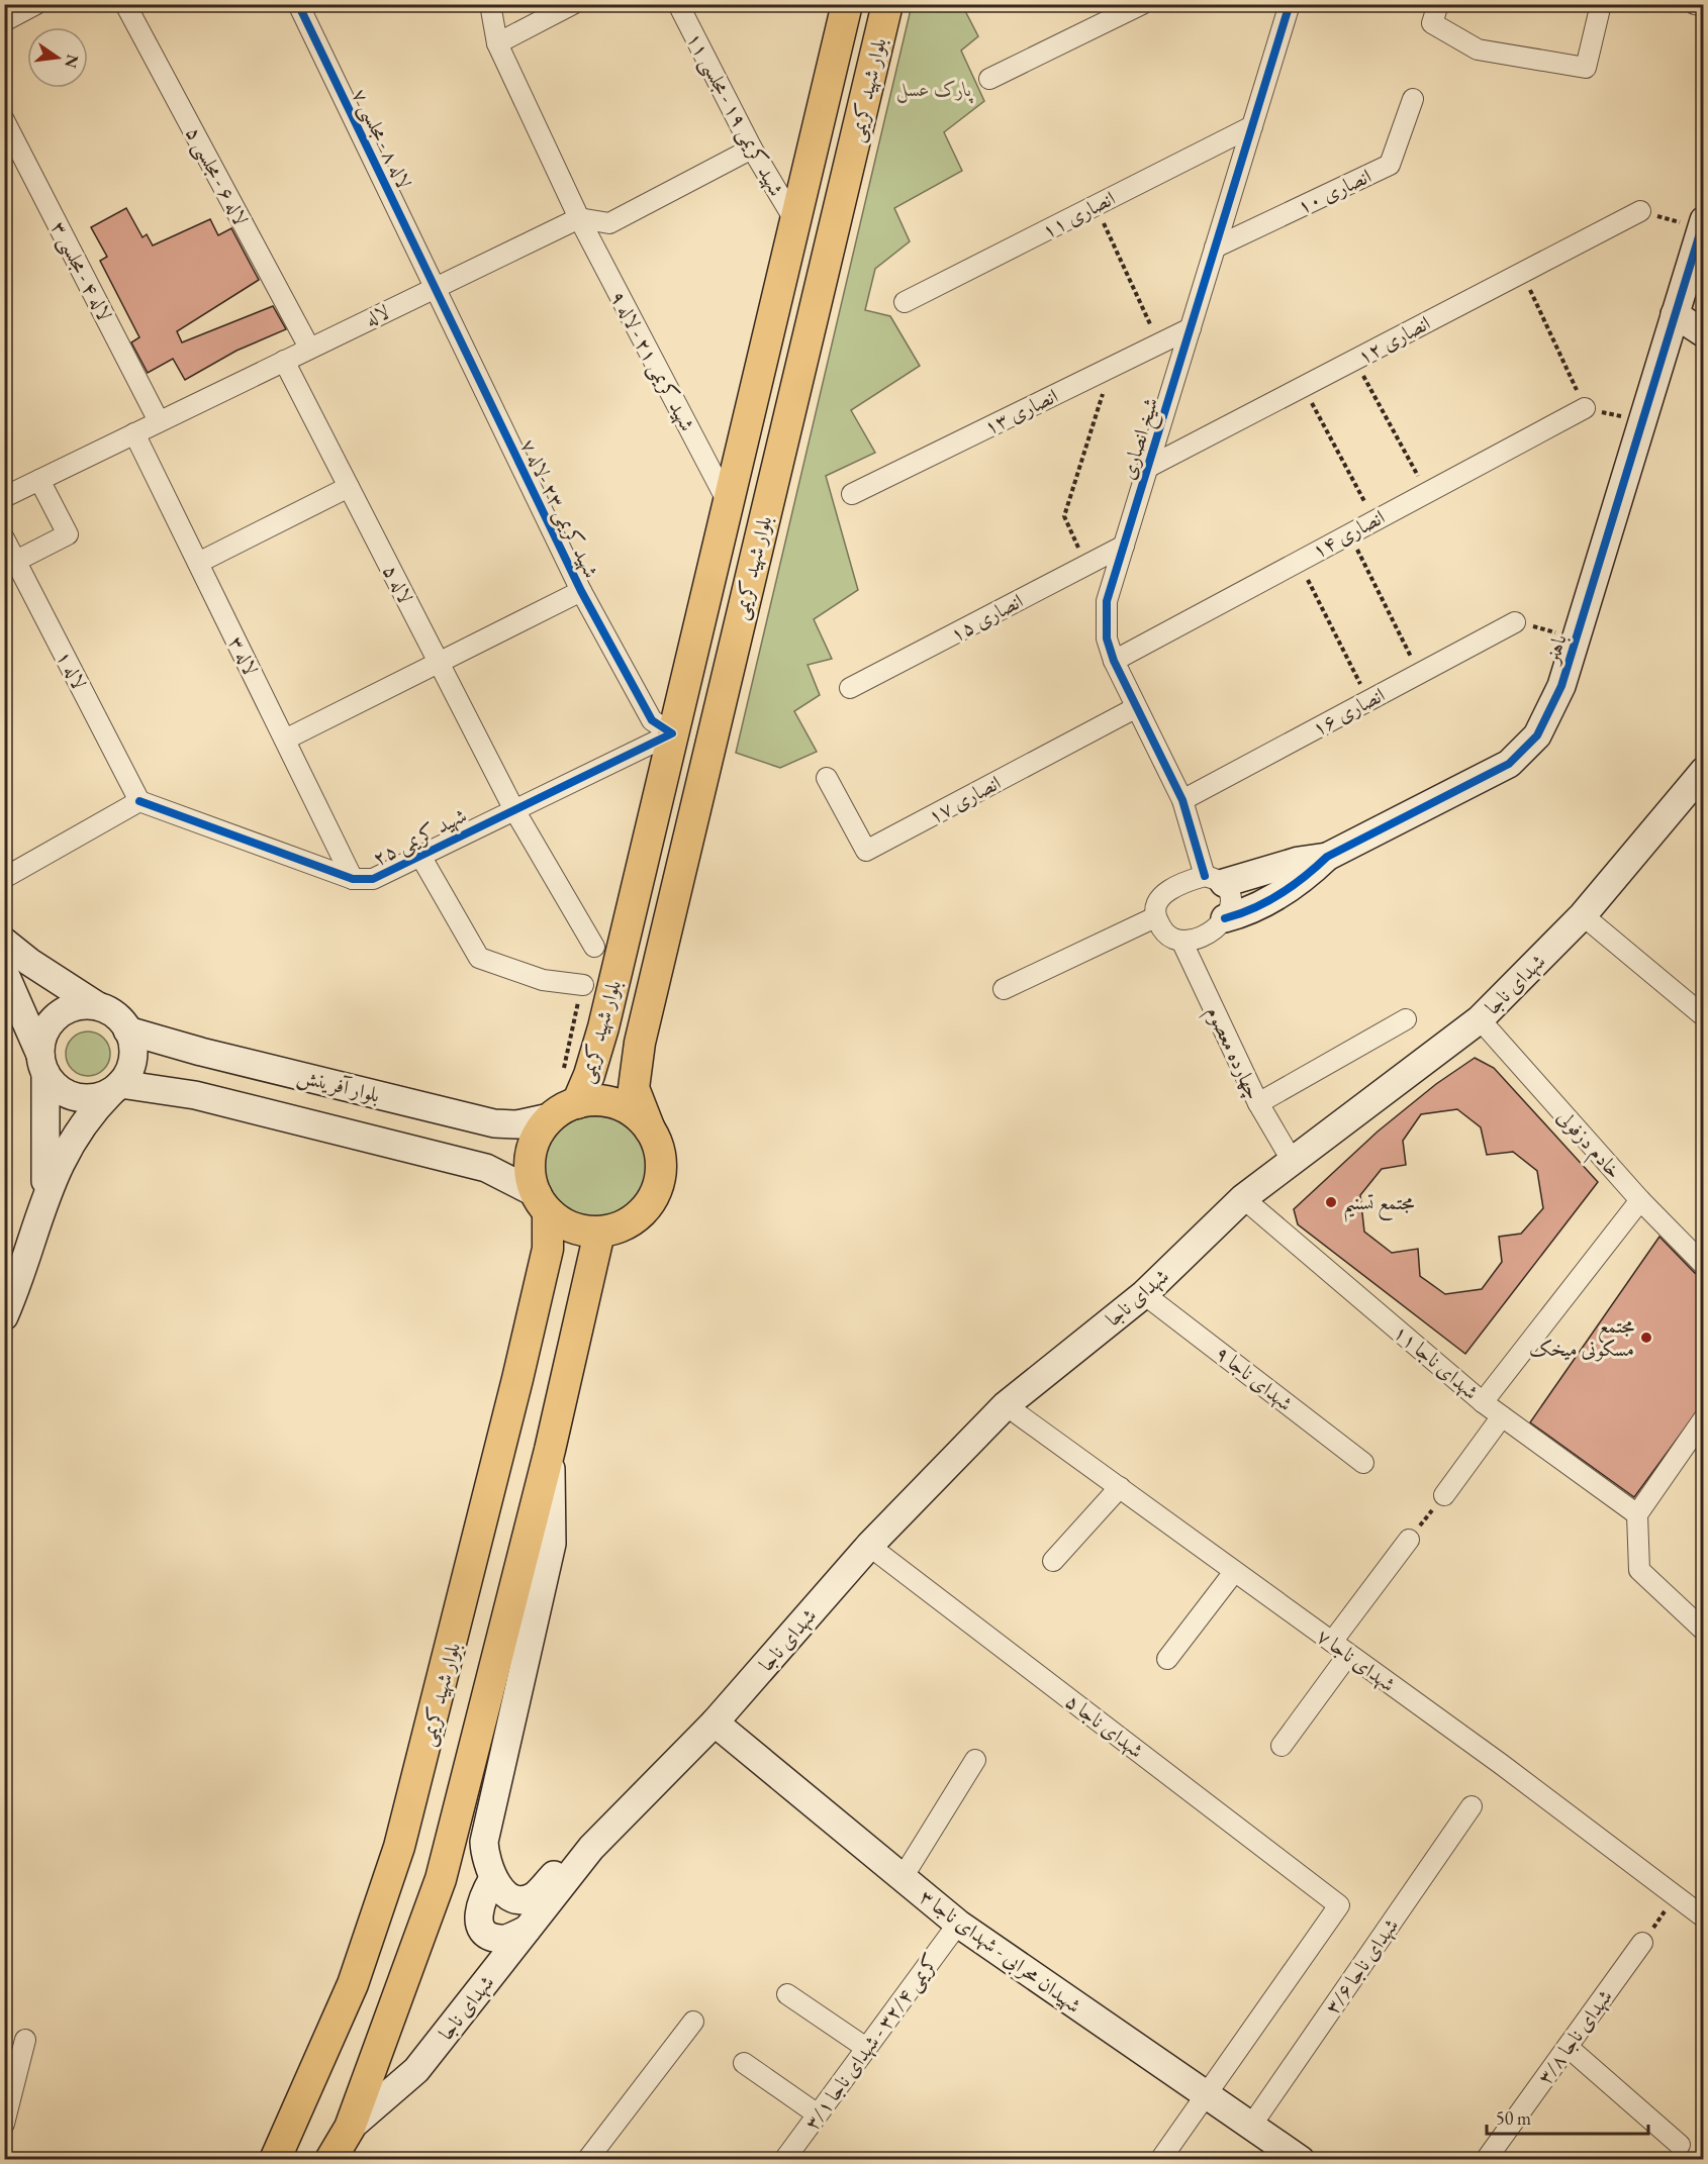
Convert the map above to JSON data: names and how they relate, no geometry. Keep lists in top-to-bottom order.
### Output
{
  "streets": {
    "main road": ["بلوار شهید کریمی"],
    "street": [
      "شهید کریمی ۱۹ - مجلسی ۱۱",
      "لاله ۸ - مجلسی ۷",
      "لاله ۶ - مجلسی ۵",
      "انصاری ۱۰",
      "انصاری ۱۱",
      "لاله ۴ - مجلسی ۳",
      "لاله",
      "انصاری ۱۲",
      "شهید کریمی ۲۱ - لاله ۹",
      "انصاری ۱۳",
      "شیخ انصاری",
      "شهید کریمی ۲۳ -لاله ۷",
      "انصاری ۱۴",
      "لاله ۵",
      "انصاری ۱۵",
      "باهنر",
      "لاله ۳",
      "لاله ۱",
      "انصاری ۱۶",
      "انصاری ۱۷",
      "شهید کریمی ۲۵",
      "شهدای ناجا",
      "چهارده معصوم",
      "بلوار آفرینش",
      "خادم دزفولی",
      "شهدای ناجا ۱۱",
      "شهدای ناجا ۹",
      "شهدای ناجا ۷",
      "شهدای ناجا ۵",
      "شهیدان محرابی - شهدای ناجا ۳",
      "شهدای ناجا ۳/۶",
      "شهدای ناجا ۳/۸",
      "کریمی ۳۲/۴ - شهدای ناجا ۳/۱"
    ]
  },
  "crossings": [
    ["بلوار شهید کریمی", "شهید کریمی ۱۹ - مجلسی ۱۱"],
    ["بلوار شهید کریمی", "شهید کریمی ۲۱ - لاله ۹"],
    ["بلوار شهید کریمی", "شهید کریمی ۲۳ -لاله ۷"],
    ["بلوار شهید کریمی", "شهید کریمی ۲۵"],
    ["بلوار شهید کریمی", "بلوار آفرینش"],
    ["لاله ۸ - مجلسی ۷", "لاله"],
    ["لاله ۸ - مجلسی ۷", "شهید کریمی ۲۳ -لاله ۷"],
    ["لاله ۶ - مجلسی ۵", "لاله"],
    ["انصاری ۱۰", "شیخ انصاری"],
    ["انصاری ۱۱", "شیخ انصاری"],
    ["لاله ۴ - مجلسی ۳", "لاله"],
    ["لاله", "شهید کریمی ۲۱ - لاله ۹"],
    ["لاله", "شهید کریمی ۲۳ -لاله ۷"],
    ["لاله", "لاله ۵"],
    ["لاله", "لاله ۳"],
    ["انصاری ۱۲", "شیخ انصاری"],
    ["انصاری ۱۳", "شیخ انصاری"],
    ["شیخ انصاری", "انصاری ۱۴"],
    ["شیخ انصاری", "انصاری ۱۵"],
    ["شیخ انصاری", "باهنر"],
    ["شیخ انصاری", "انصاری ۱۶"],
    ["شیخ انصاری", "انصاری ۱۷"],
    ["شیخ انصاری", "چهارده معصوم"],
    ["شهید کریمی ۲۳ -لاله ۷", "شهید کریمی ۲۵"],
    ["لاله ۵", "شهید کریمی ۲۵"],
    ["باهنر", "چهارده معصوم"],
    ["لاله ۳", "شهید کریمی ۲۵"],
    ["لاله ۱", "شهید کریمی ۲۵"],
    ["شهدای ناجا", "چهارده معصوم"],
    ["شهدای ناجا", "خادم دزفولی"],
    ["شهدای ناجا", "شهدای ناجا ۱۱"],
    ["شهدای ناجا", "شهدای ناجا ۹"],
    ["شهدای ناجا", "شهدای ناجا ۷"],
    ["شهدای ناجا", "شهدای ناجا ۵"],
    ["شهدای ناجا", "شهیدان محرابی - شهدای ناجا ۳"],
    ["شهدای ناجا ۵", "شهیدان محرابی - شهدای ناجا ۳"],
    ["شهیدان محرابی - شهدای ناجا ۳", "شهدای ناجا ۳/۶"],
    ["شهیدان محرابی - شهدای ناجا ۳", "کریمی ۳۲/۴ - شهدای ناجا ۳/۱"]
  ],
  "parks": ["پارک عسل"],
  "places": ["مجتمع تسنیم", "مجتمع مسکونی میخک"],
  "scale_bar": "50 m",
  "north": "right"
}
